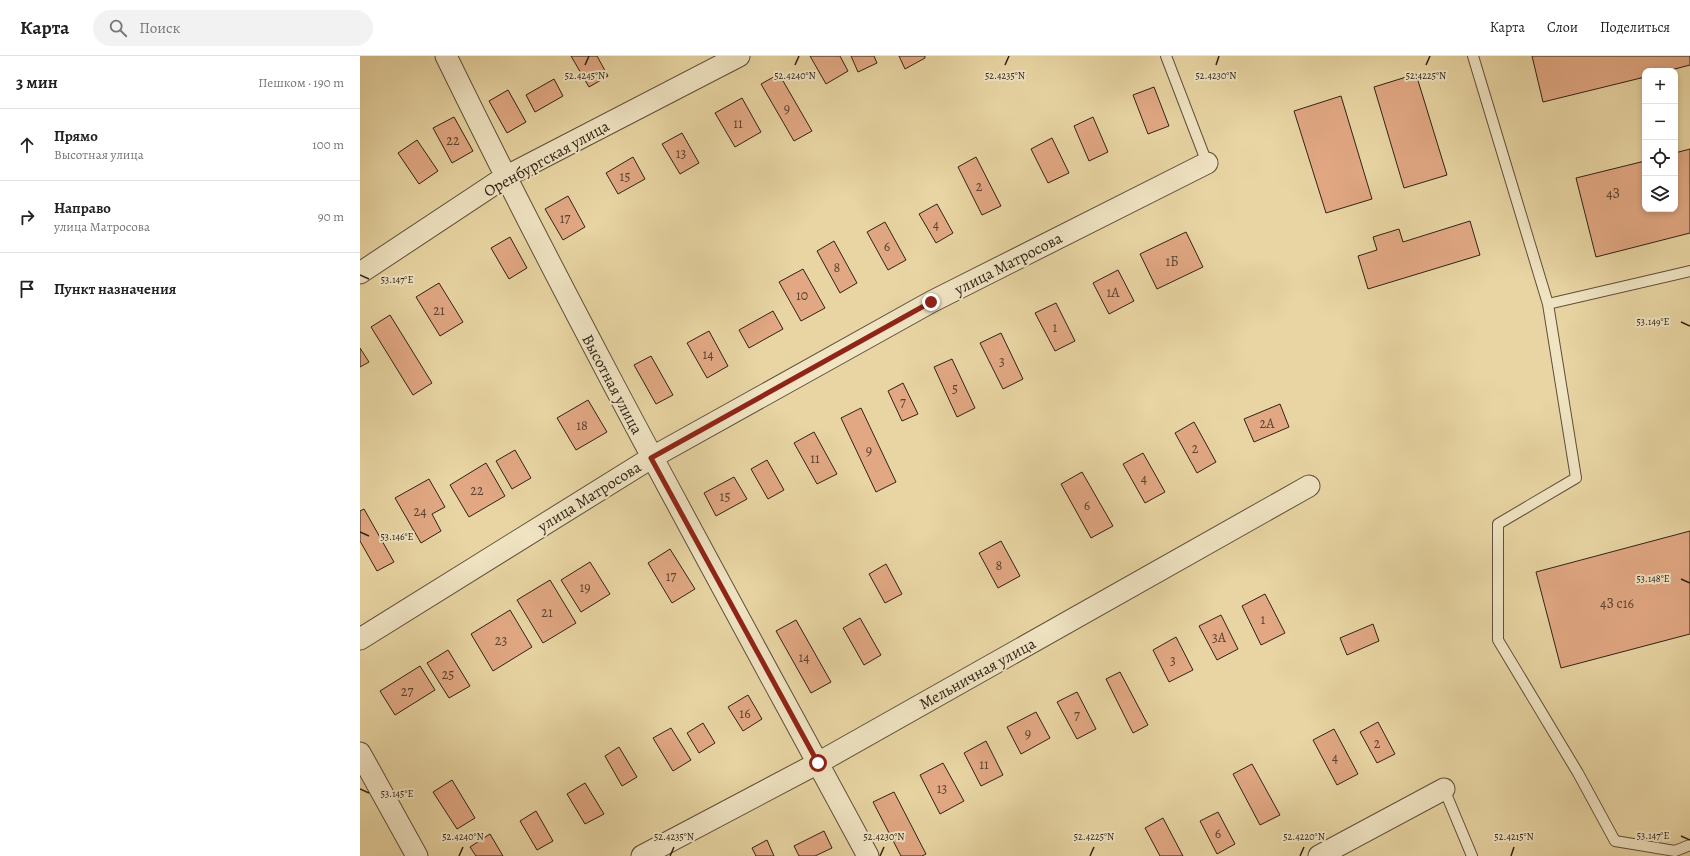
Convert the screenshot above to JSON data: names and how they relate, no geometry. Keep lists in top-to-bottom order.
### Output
{
  "streets": {
    "street": [
      "Оренбургская улица",
      "улица Матросова",
      "Высотная улица",
      "Мельничная улица"
    ]
  },
  "crossings": [
    ["Оренбургская улица", "Высотная улица"],
    ["улица Матросова", "Высотная улица"],
    ["Высотная улица", "Мельничная улица"]
  ],
  "house_numbers": [
    "9",
    "11",
    "22",
    "13",
    "15",
    "2",
    "4З",
    "17",
    "4",
    "6",
    "1Б",
    "8",
    "1А",
    "10",
    "21",
    "1",
    "14",
    "3",
    "5",
    "7",
    "2А",
    "18",
    "2",
    "9",
    "11",
    "4",
    "22",
    "15",
    "6",
    "24",
    "8",
    "17",
    "19",
    "4З с16",
    "21",
    "1",
    "3А",
    "23",
    "14",
    "3",
    "25",
    "27",
    "16",
    "7",
    "9",
    "2",
    "4",
    "11",
    "13",
    "6"
  ],
  "page": {
    "header": "Карта",
    "search": "Поиск",
    "nav": ["Карта", "Слои", "Поделиться"],
    "heading": ["3 мин", "Пешком · 190 m"],
    "map_buttons": ["+", "−"],
    "list": [
      ["Прямо", "Высотная улица", "100 m"],
      ["Направо", "улица Матросова", "90 m"],
      "Пункт назначения"
    ]
  },
  "coordinates": [
    "52.4245°N",
    "52.4240°N",
    "52.4235°N",
    "52.4230°N",
    "52.4225°N",
    "53.147°E",
    "53.149°E",
    "53.146°E",
    "53.148°E",
    "53.145°E",
    "52.4220°N",
    "52.4215°N"
  ]
}
